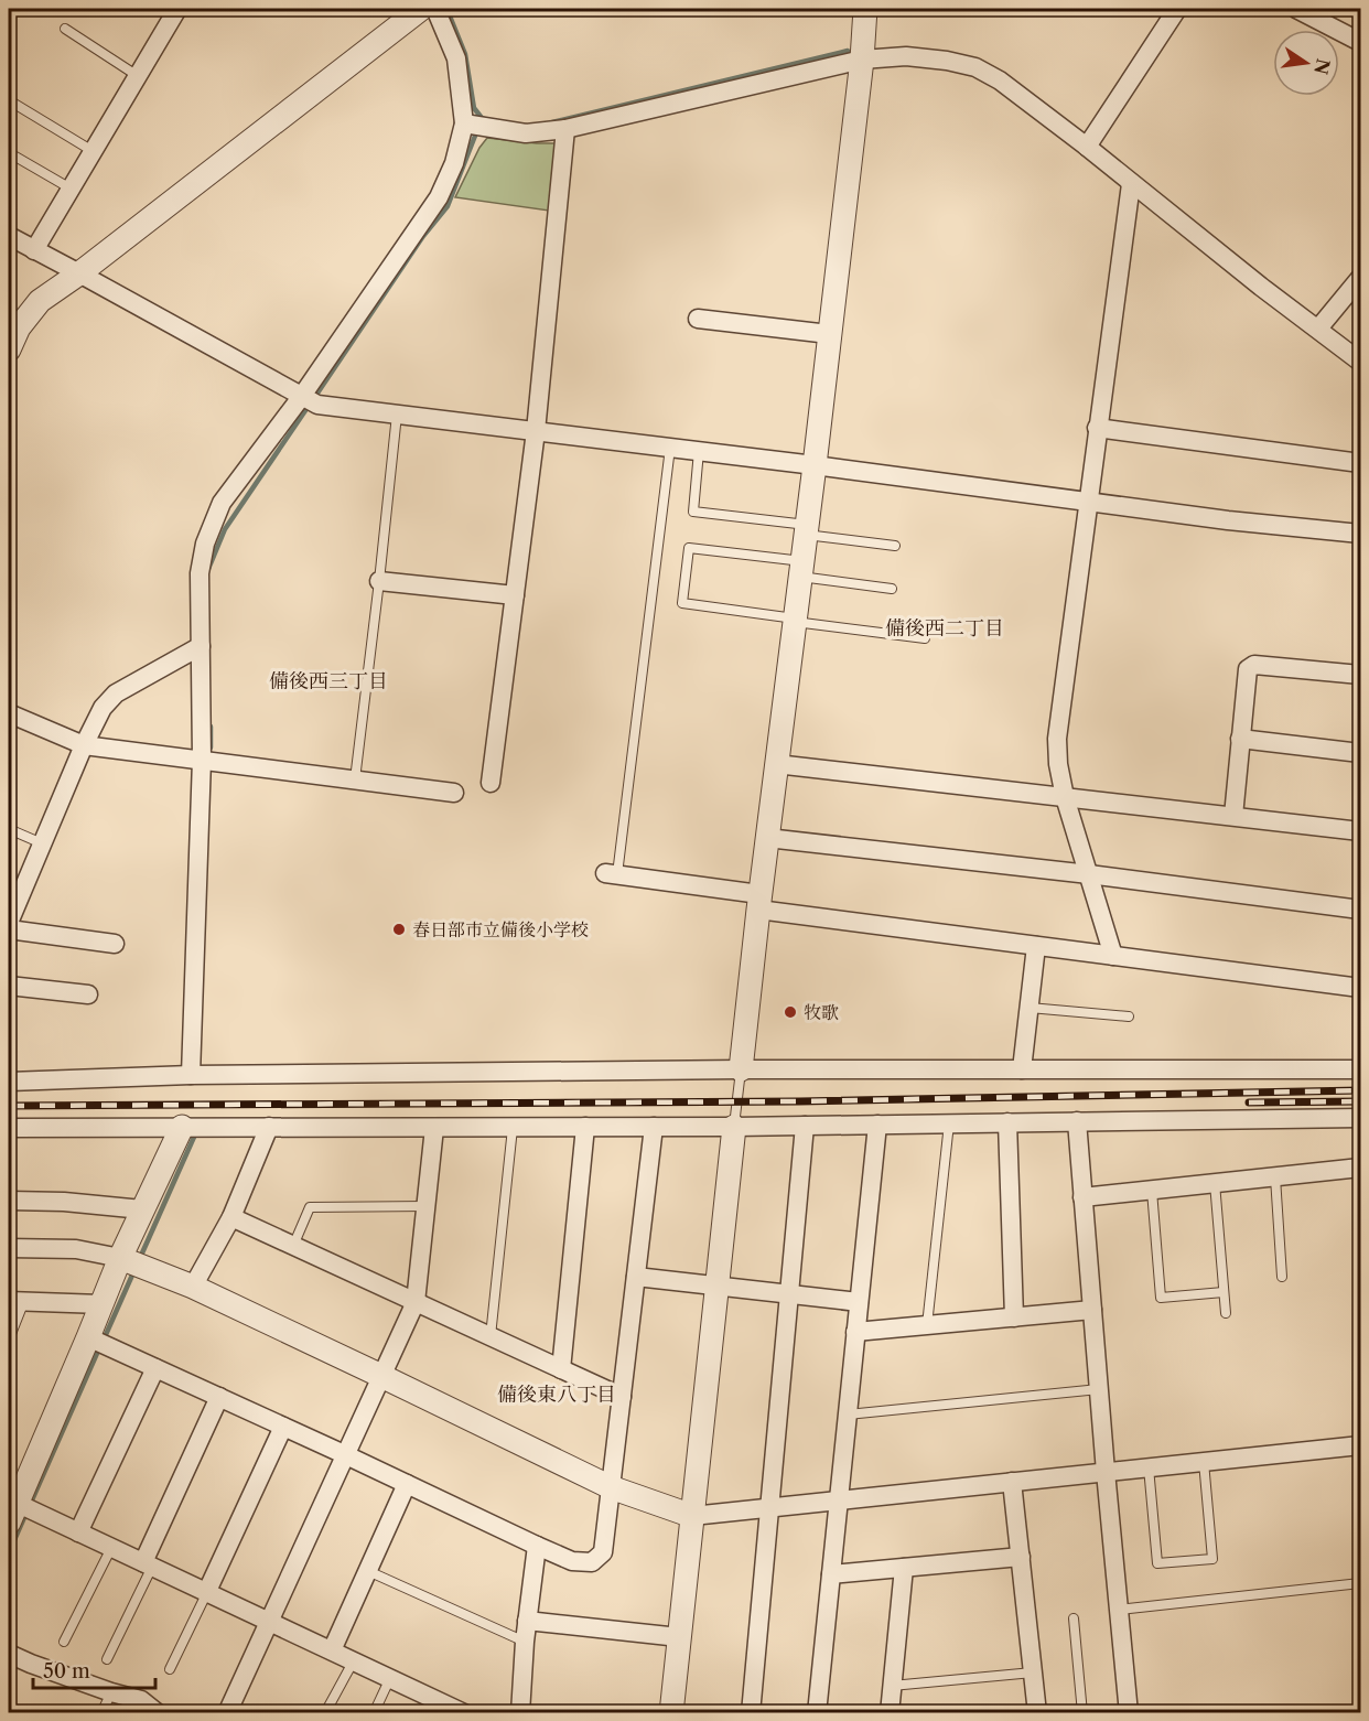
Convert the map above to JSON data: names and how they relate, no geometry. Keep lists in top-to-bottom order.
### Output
{
  "districts": ["備後西二丁目", "備後西三丁目", "備後東八丁目"],
  "places": ["春日部市立備後小学校", "牧歌"],
  "scale_bar": "50 m",
  "north": "right"
}
